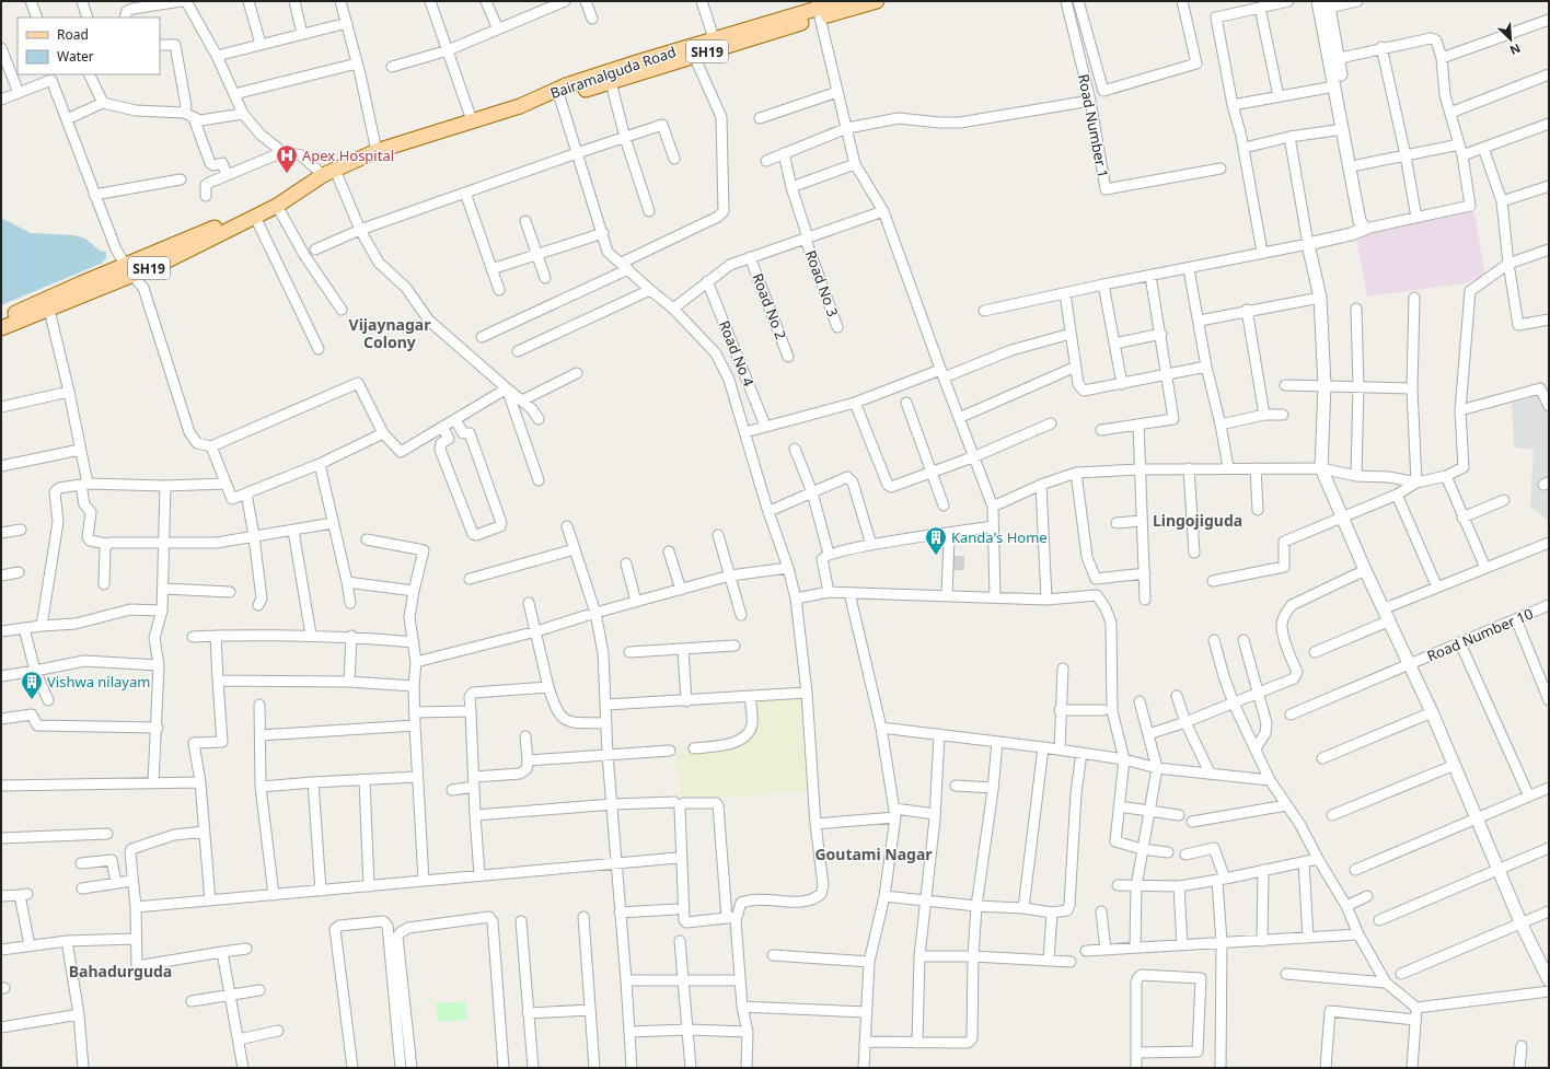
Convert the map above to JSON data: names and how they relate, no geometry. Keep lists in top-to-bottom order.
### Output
{
  "streets": {
    "main road": ["SH19", "Bairamalguda Road"],
    "street": [
      "Road Number 1",
      "Road No 3",
      "Road No 2",
      "Road No 4",
      "Road Number 10"
    ]
  },
  "districts": [
    "Vijaynagar Colony",
    "Lingojiguda",
    "Goutami Nagar",
    "Bahadurguda"
  ],
  "places": {
    "hospital": ["Apex Hospital"],
    "building": ["Kanda's Home", "Vishwa nilayam"]
  },
  "legend": ["Road", "Water"],
  "north": "bottom right"
}
